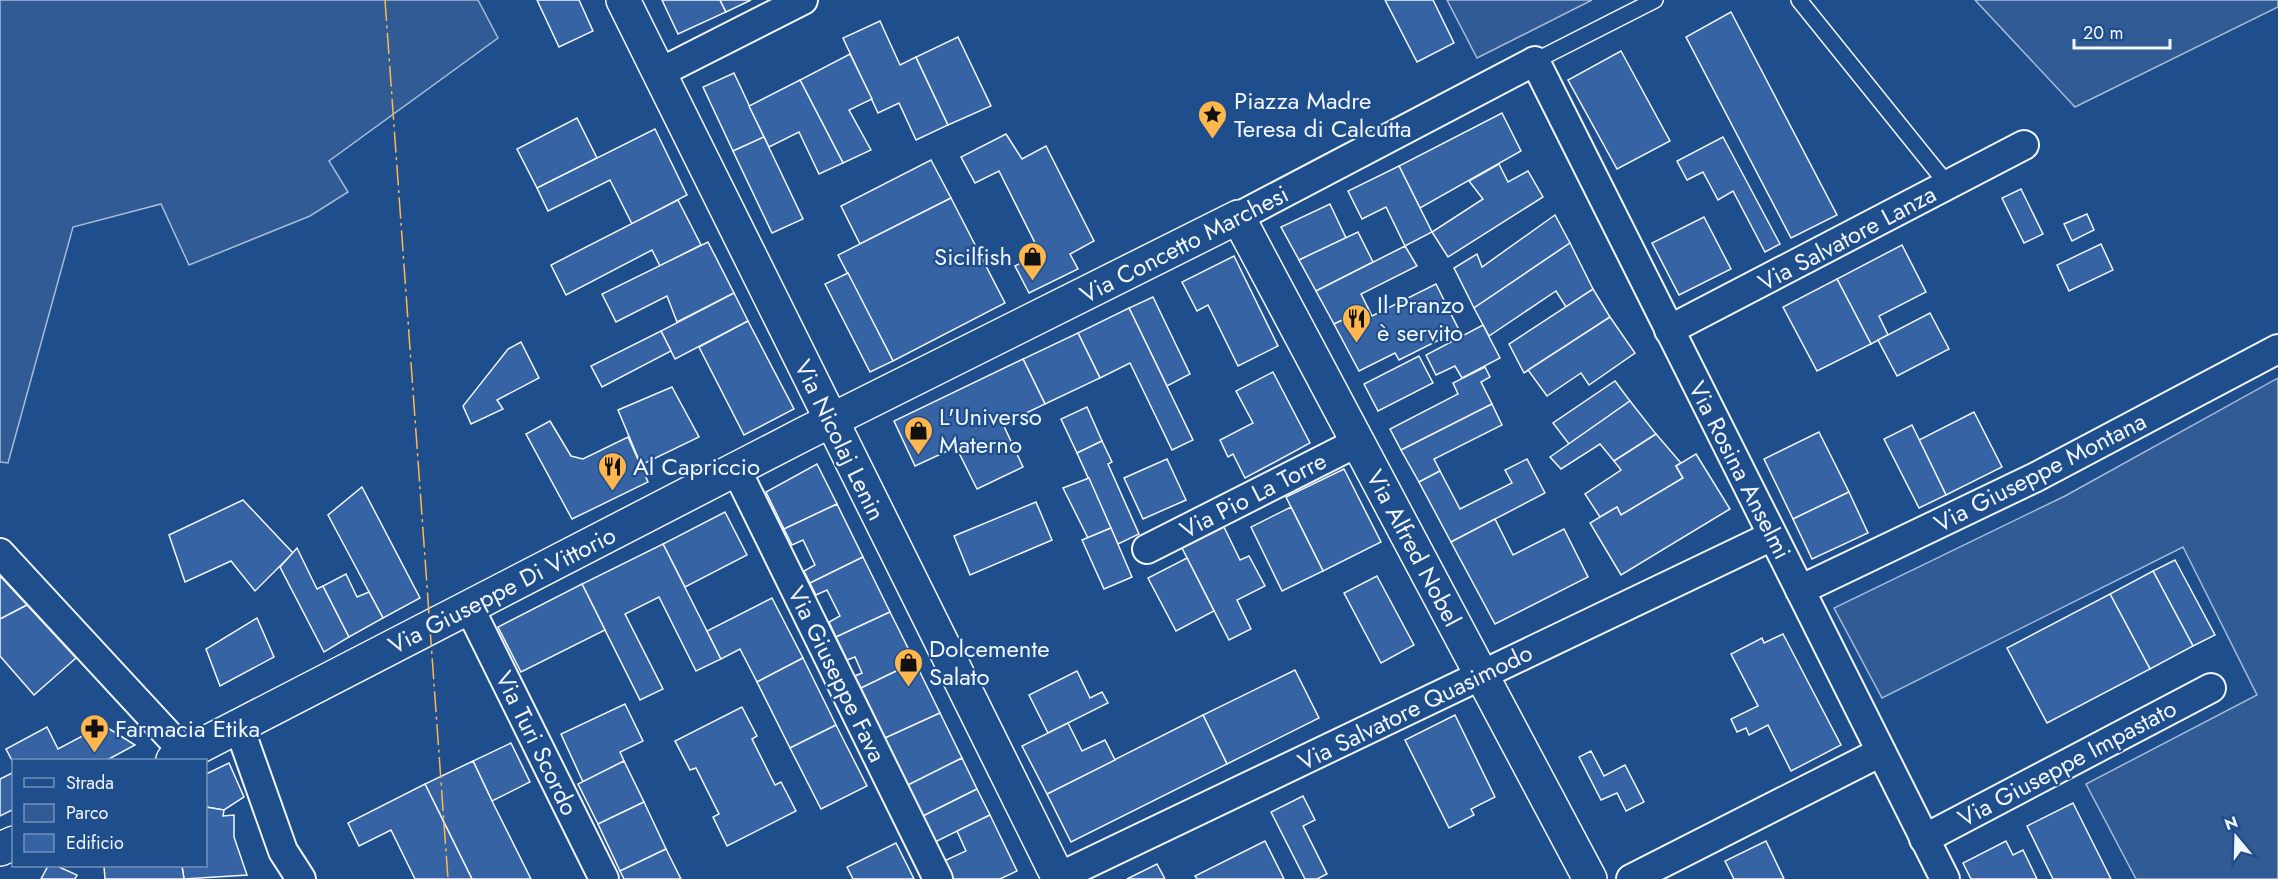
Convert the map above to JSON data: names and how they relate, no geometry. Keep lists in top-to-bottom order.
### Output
{
  "streets": {
    "main road": [
      "Via Concetto Marchesi",
      "Via Nicolaj Lenin",
      "Via Alfred Nobel",
      "Via Giuseppe Di Vittorio"
    ],
    "street": [
      "Via Salvatore Lanza",
      "Via Rosina Anselmi",
      "Via Giuseppe Montana",
      "Via Pio La Torre",
      "Via Giuseppe Fava",
      "Via Salvatore Quasimodo",
      "Via Turi Scordo",
      "Via Giuseppe Impastato"
    ]
  },
  "crossings": [
    ["Via Salvatore Lanza", "Via Rosina Anselmi"],
    ["Via Concetto Marchesi", "Via Nicolaj Lenin"],
    ["Via Concetto Marchesi", "Via Rosina Anselmi"],
    ["Via Concetto Marchesi", "Via Alfred Nobel"],
    ["Via Concetto Marchesi", "Via Giuseppe Di Vittorio"],
    ["Via Nicolaj Lenin", "Via Giuseppe Di Vittorio"],
    ["Via Nicolaj Lenin", "Via Salvatore Quasimodo"],
    ["Via Rosina Anselmi", "Via Giuseppe Montana"],
    ["Via Rosina Anselmi", "Via Salvatore Quasimodo"],
    ["Via Rosina Anselmi", "Via Giuseppe Impastato"],
    ["Via Pio La Torre", "Via Alfred Nobel"],
    ["Via Alfred Nobel", "Via Salvatore Quasimodo"],
    ["Via Giuseppe Di Vittorio", "Via Giuseppe Fava"],
    ["Via Giuseppe Di Vittorio", "Via Turi Scordo"]
  ],
  "places": {
    "place": ["Piazza Madre Teresa di Calcutta"],
    "shop": ["Sicilfish", "L'Universo Materno", "Dolcemente Salato"],
    "restaurant": ["Il Pranzo è servito", "Al Capriccio"],
    "pharmacy": ["Farmacia Etika"]
  },
  "legend": ["Strada", "Parco", "Edificio"],
  "scale_bar": "20 m",
  "north": "top"
}
